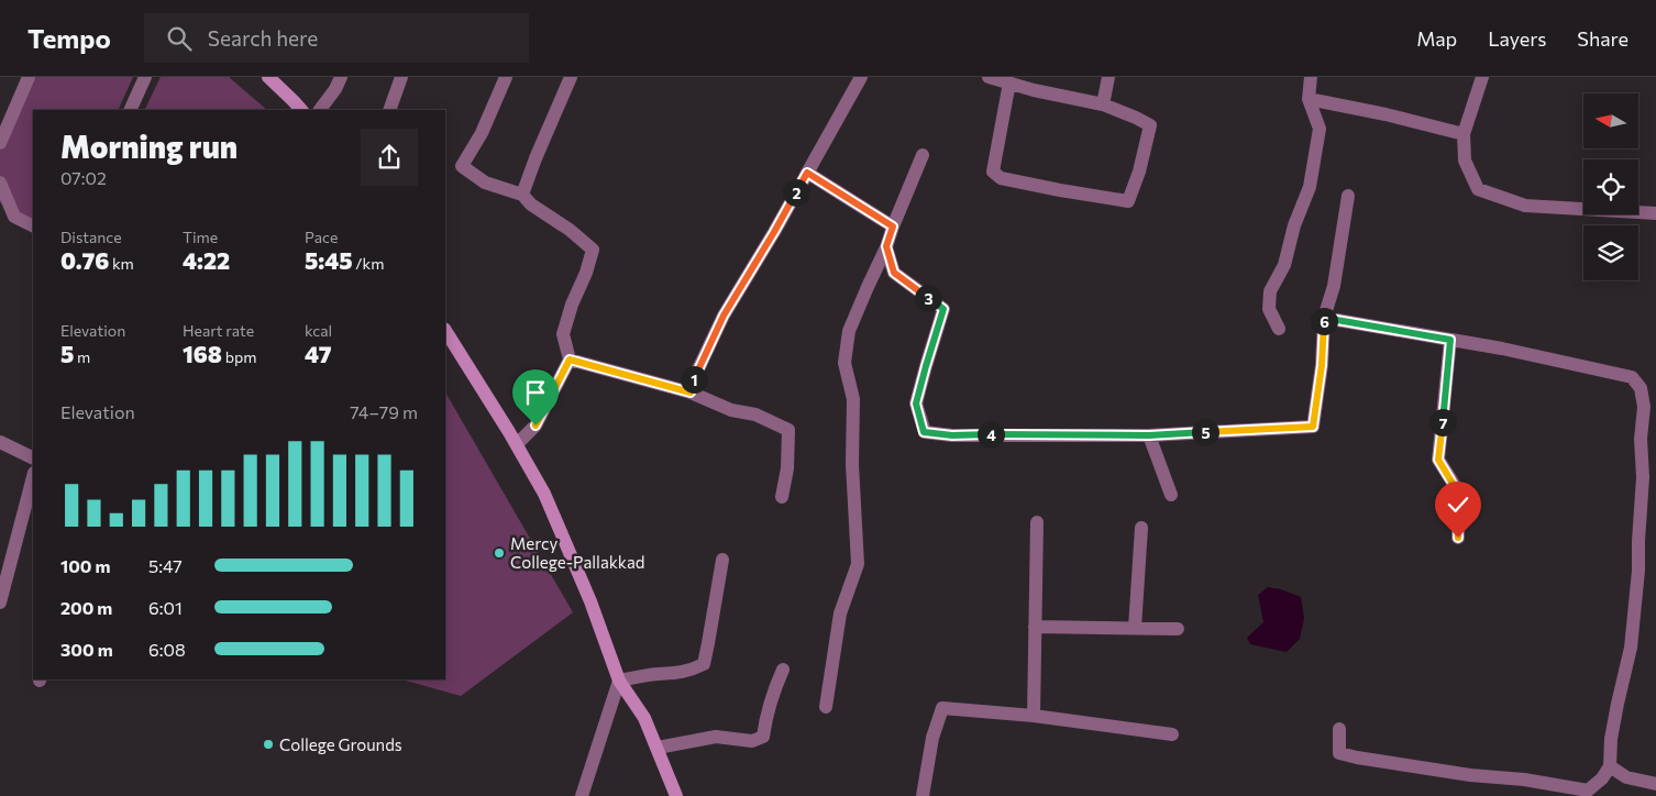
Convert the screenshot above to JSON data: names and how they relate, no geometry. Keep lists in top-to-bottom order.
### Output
{
  "places": ["Mercy College-Pallakkad", "College Grounds"],
  "north": "left",
  "page": {
    "header": "Tempo",
    "search": "Search here",
    "nav": ["Map", "Layers", "Share"],
    "heading": ["Morning run", "07:02"],
    "pins": [
      "2",
      "3",
      "6",
      "1",
      "7",
      "5",
      "4"
    ],
    "stats": [
      ["Distance", "0.76 km"],
      ["Time", "4:22"],
      ["Pace", "5:45 /km"],
      ["Elevation", "5 m"],
      ["Heart rate", "168 bpm"],
      ["kcal", "47"]
    ],
    "chart": ["Elevation", "74–79 m"],
    "list": [
      {
        "name": "100 m",
        "note": "5:47"
      },
      {
        "name": "200 m",
        "note": "6:01"
      },
      {
        "name": "300 m",
        "note": "6:08"
      }
    ]
  }
}
